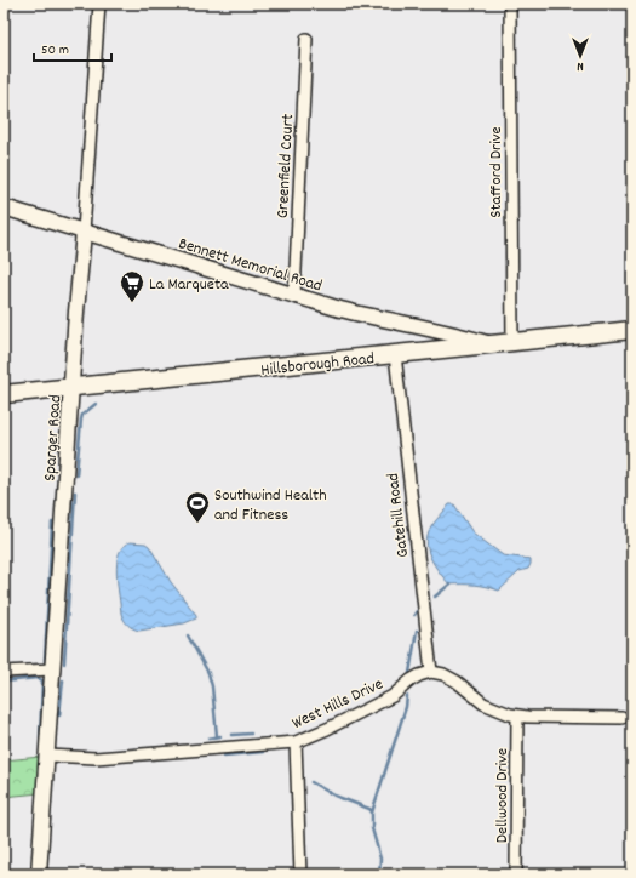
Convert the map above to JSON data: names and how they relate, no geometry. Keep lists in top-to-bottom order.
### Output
{
  "streets": {
    "main road": ["Hillsborough Road"],
    "street": [
      "Greenfield Court",
      "Stafford Drive",
      "Bennett Memorial Road",
      "Sparger Road",
      "Gatehill Road",
      "West Hills Drive",
      "Dellwood Drive"
    ]
  },
  "crossings": [
    ["Greenfield Court", "Bennett Memorial Road"],
    ["Stafford Drive", "Hillsborough Road"],
    ["Bennett Memorial Road", "Hillsborough Road"],
    ["Bennett Memorial Road", "Sparger Road"],
    ["Hillsborough Road", "Sparger Road"],
    ["Hillsborough Road", "Gatehill Road"],
    ["Sparger Road", "West Hills Drive"],
    ["Gatehill Road", "West Hills Drive"]
  ],
  "places": {
    "supermarket": ["La Marqueta"],
    "sports": ["Southwind Health and Fitness"]
  },
  "scale_bar": "50 m",
  "north": "bottom"
}
